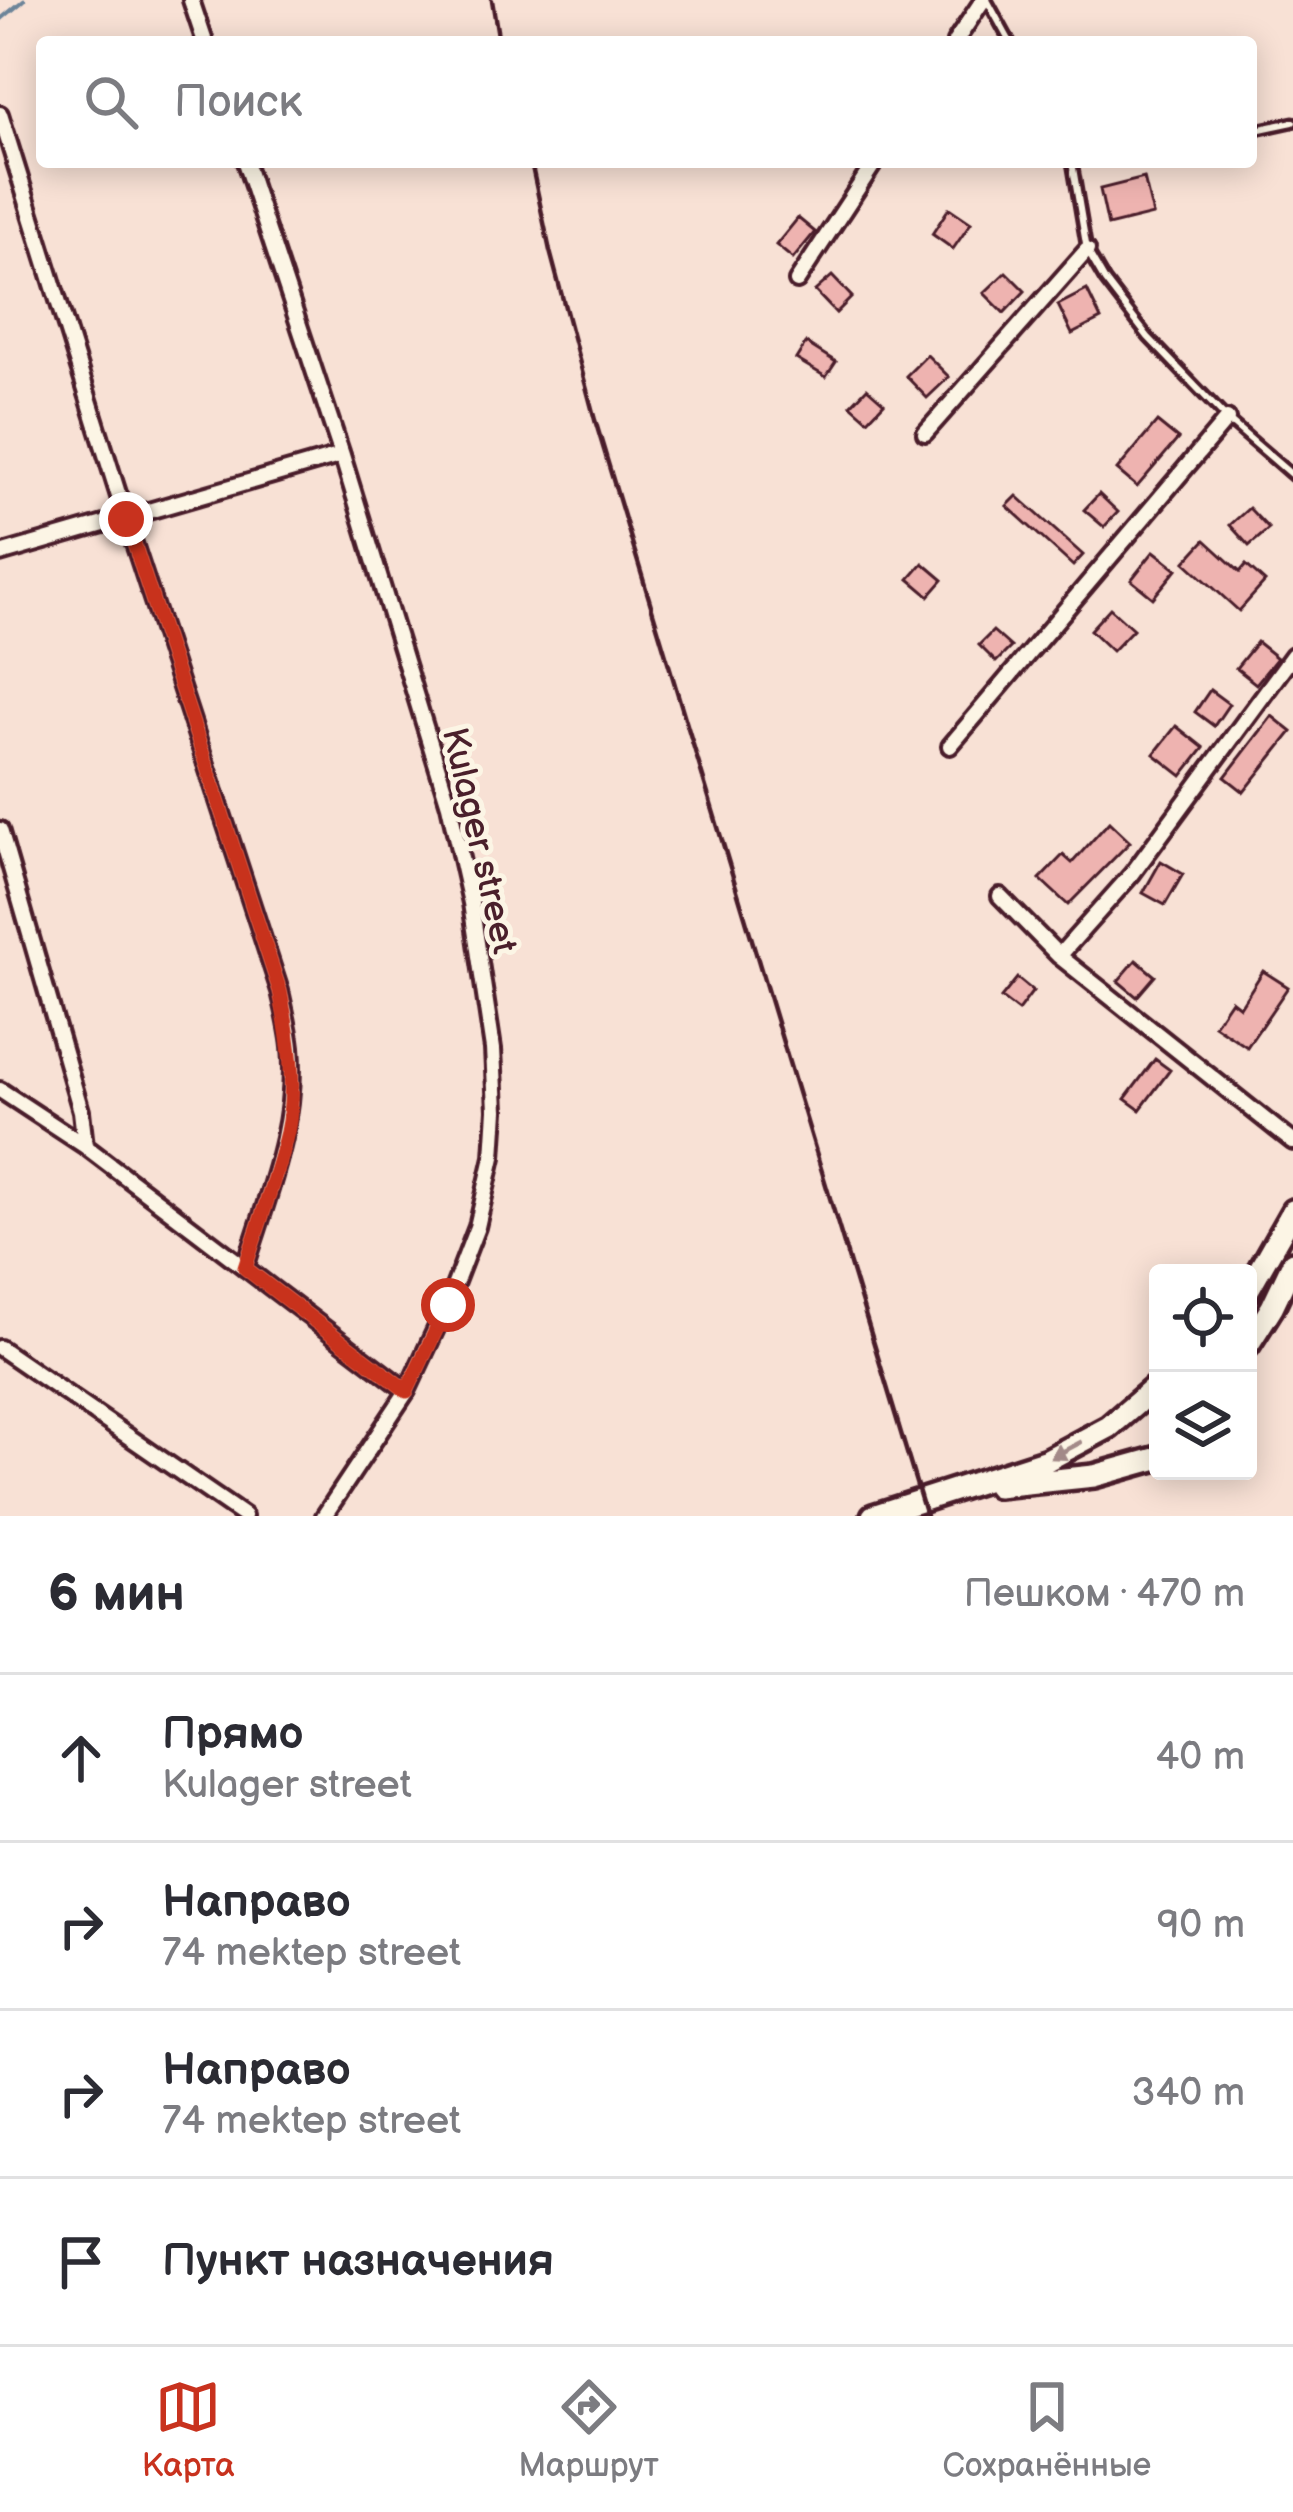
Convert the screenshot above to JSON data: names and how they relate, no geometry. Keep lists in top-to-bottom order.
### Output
{
  "streets": {
    "street": ["Kulager street"]
  },
  "page": {
    "search": "Поиск",
    "heading": ["6 мин", "Пешком · 470 m"],
    "list": [
      ["Прямо", "Kulager street", "40 m"],
      ["Направо", "74 mektep street", "90 m"],
      ["Направо", "74 mektep street", "340 m"],
      "Пункт назначения"
    ],
    "nav": ["Карта", "Маршрут", "Сохранённые"]
  }
}
